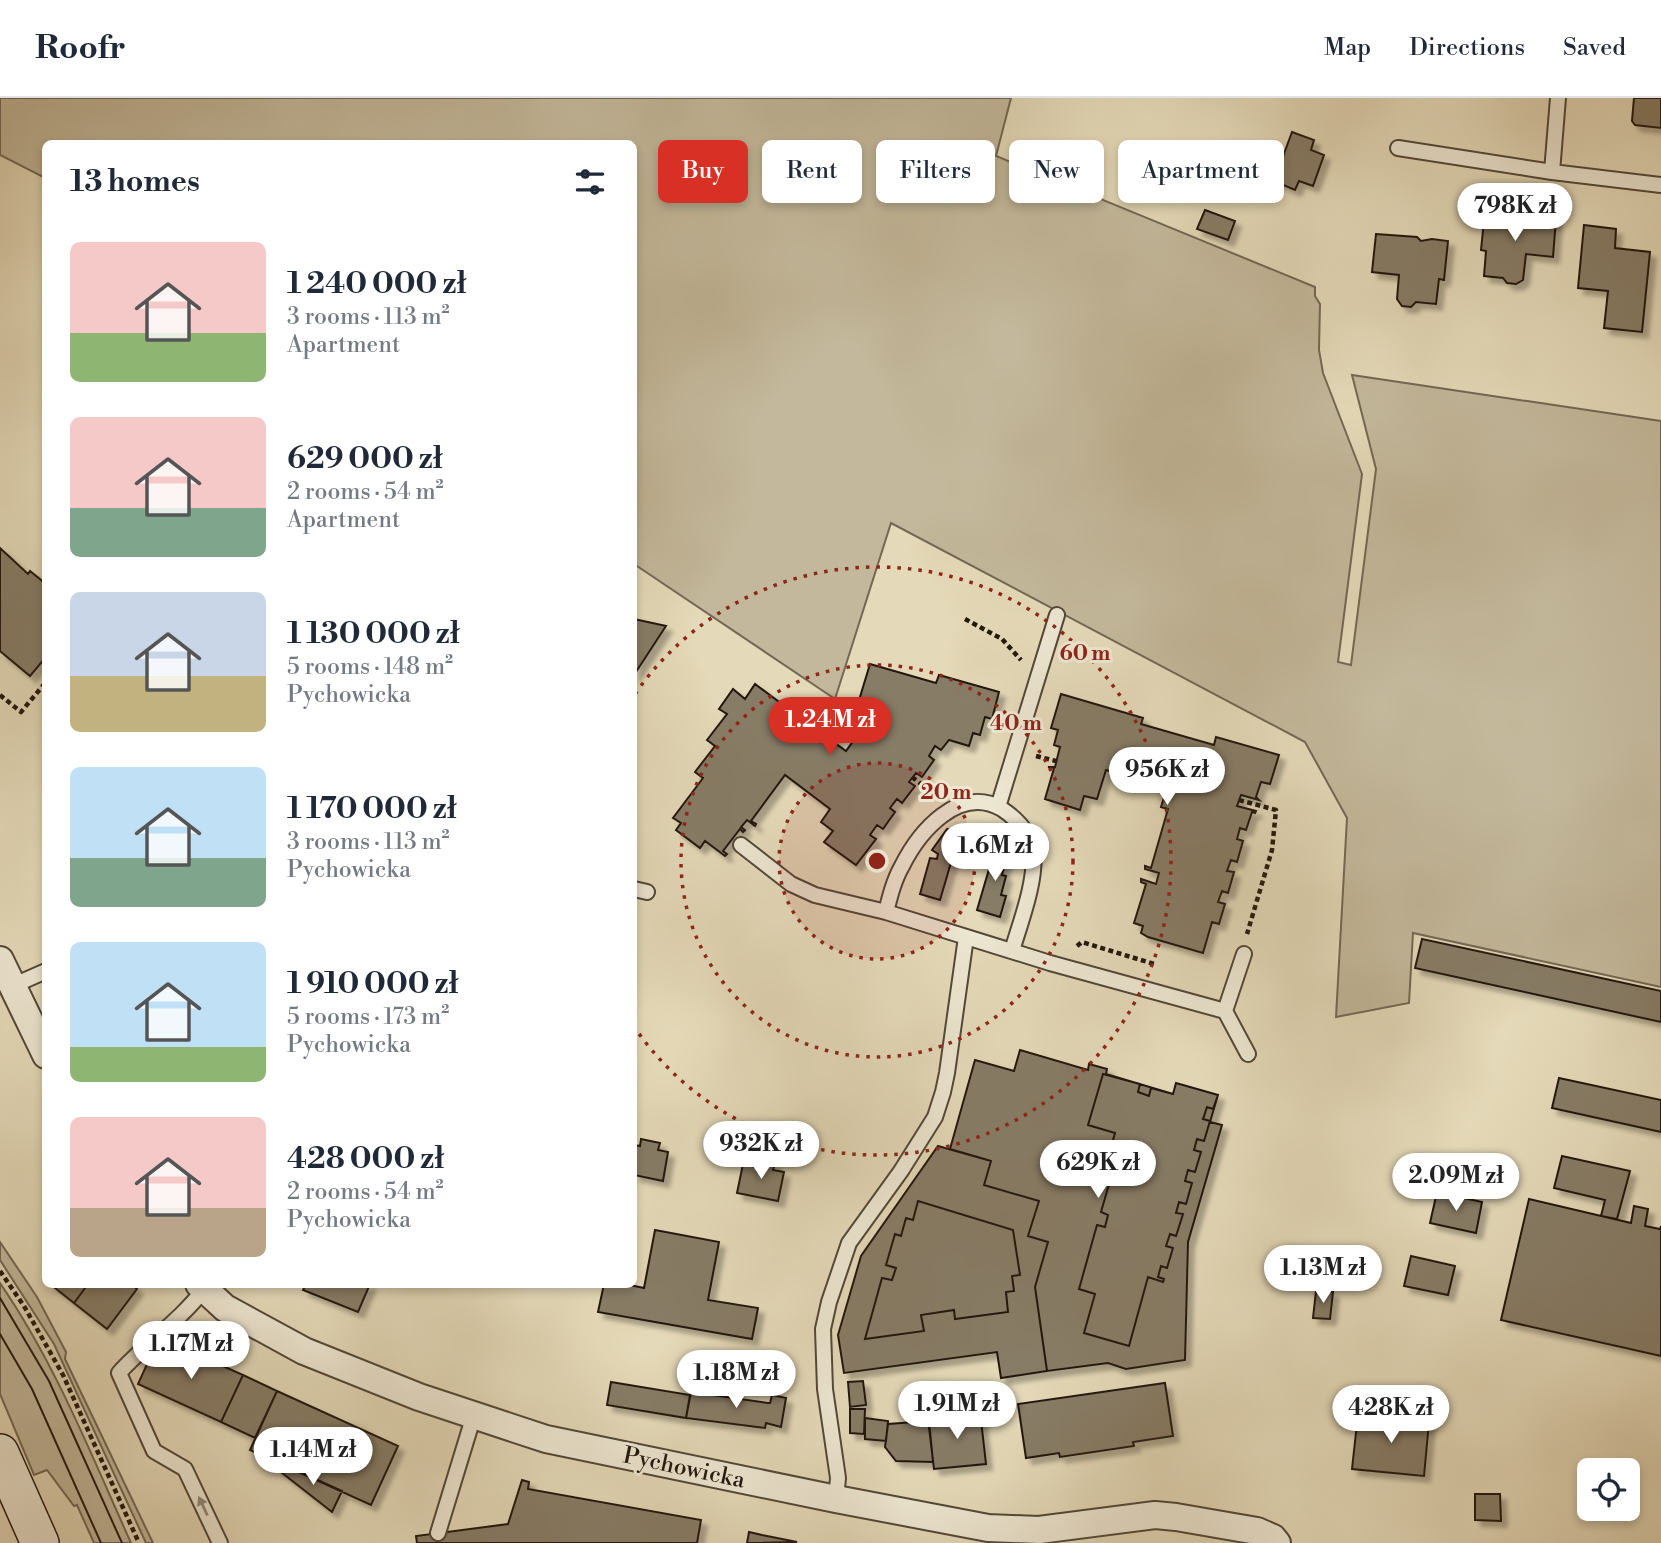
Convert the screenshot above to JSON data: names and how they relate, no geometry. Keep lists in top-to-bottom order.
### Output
{
  "streets": {
    "street": ["Pychowicka"]
  },
  "page": {
    "header": "Roofr",
    "nav": ["Map", "Directions", "Saved"],
    "chip": [
      "Buy",
      "Rent",
      "Filters",
      "New",
      "Apartment"
    ],
    "heading": "13 homes",
    "price": [
      "798K zł",
      "1.24M zł",
      "956K zł",
      "1.6M zł",
      "932K zł",
      "629K zł",
      "2.09M zł",
      "1.13M zł",
      "1.17M zł",
      "1.18M zł",
      "1.91M zł",
      "428K zł",
      "1.14M zł"
    ],
    "list": [
      {
        "name": "1 240 000 zł",
        "note": "3 rooms · 113 m² · Apartment"
      },
      {
        "name": "629 000 zł",
        "note": "2 rooms · 54 m² · Apartment"
      },
      {
        "name": "1 130 000 zł",
        "note": "5 rooms · 148 m² · Pychowicka"
      },
      {
        "name": "1 170 000 zł",
        "note": "3 rooms · 113 m² · Pychowicka"
      },
      {
        "name": "1 910 000 zł",
        "note": "5 rooms · 173 m² · Pychowicka"
      },
      {
        "name": "428 000 zł",
        "note": "2 rooms · 54 m² · Pychowicka"
      }
    ]
  },
  "rings": ["60 m", "40 m", "20 m"]
}
